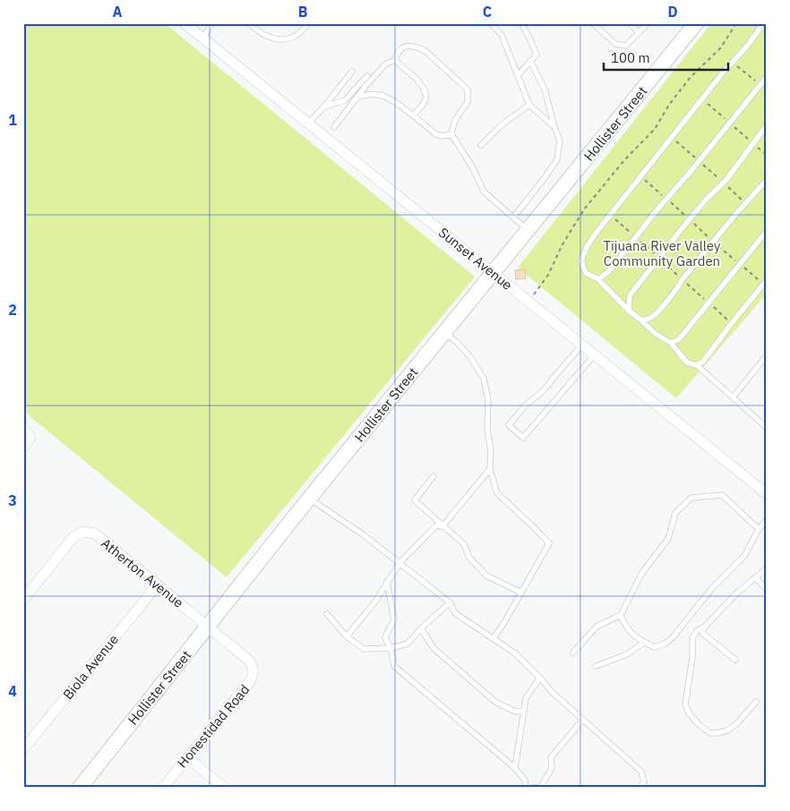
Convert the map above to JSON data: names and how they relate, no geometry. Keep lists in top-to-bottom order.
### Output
{
  "streets": {
    "street": [
      "Hollister Street",
      "Sunset Avenue",
      "Atherton Avenue",
      "Biola Avenue",
      "Honestidad Road"
    ]
  },
  "crossings": [
    ["Hollister Street", "Sunset Avenue"],
    ["Hollister Street", "Atherton Avenue"],
    ["Hollister Street", "Honestidad Road"],
    ["Atherton Avenue", "Biola Avenue"],
    ["Atherton Avenue", "Honestidad Road"]
  ],
  "parks": ["Tijuana River Valley Community Garden"],
  "scale_bar": "100 m",
  "grid": {
    "columns": [
      "A",
      "B",
      "C",
      "D"
    ],
    "rows": [
      "1",
      "2",
      "3",
      "4"
    ]
  }
}
